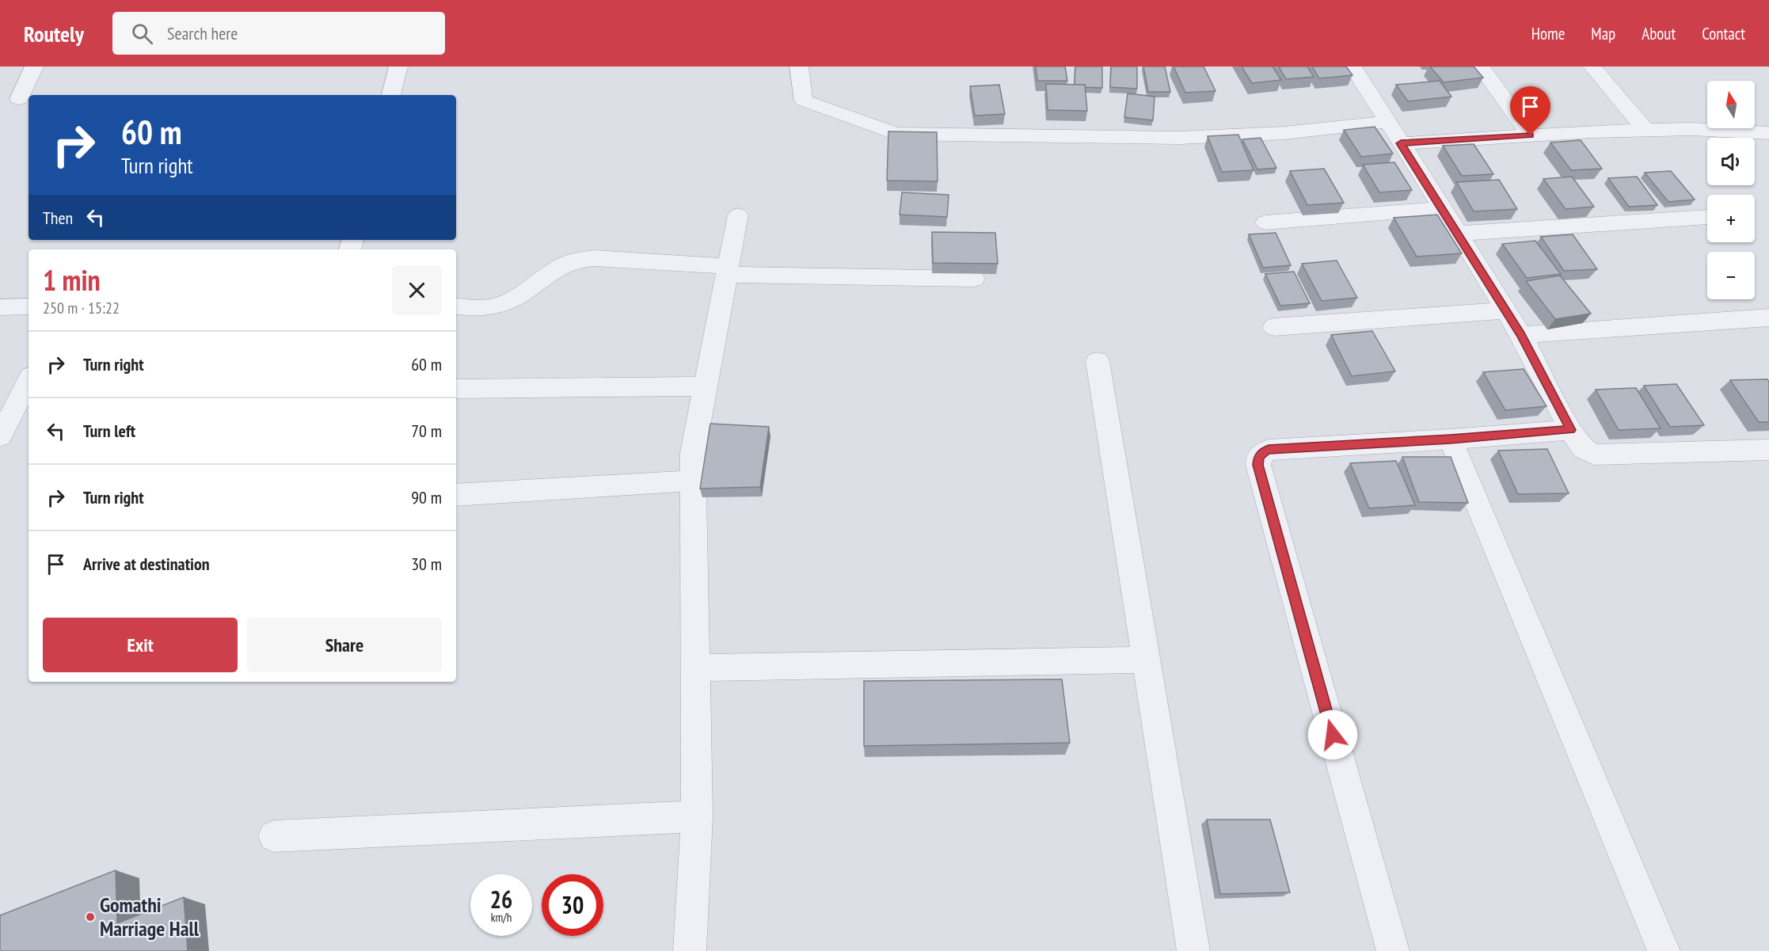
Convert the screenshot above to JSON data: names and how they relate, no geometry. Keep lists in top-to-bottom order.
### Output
{
  "places": ["Gomathi Marriage Hall"],
  "north": "top",
  "page": {
    "header": "Routely",
    "search": "Search here",
    "nav": [
      "Home",
      "Map",
      "About",
      "Contact"
    ],
    "map_buttons": ["+", "−"],
    "turn": ["60 m", "Turn right"],
    "then": "Then",
    "heading": ["1 min", "250 m · 15:22"],
    "list": [
      {
        "name": "Turn right",
        "value": "60 m"
      },
      {
        "name": "Turn left",
        "value": "70 m"
      },
      {
        "name": "Turn right",
        "value": "90 m"
      },
      {
        "name": "Arrive at destination",
        "value": "30 m"
      }
    ],
    "buttons": ["Exit", "Share"],
    "speed": "26 km/h",
    "limit": "30"
  }
}
